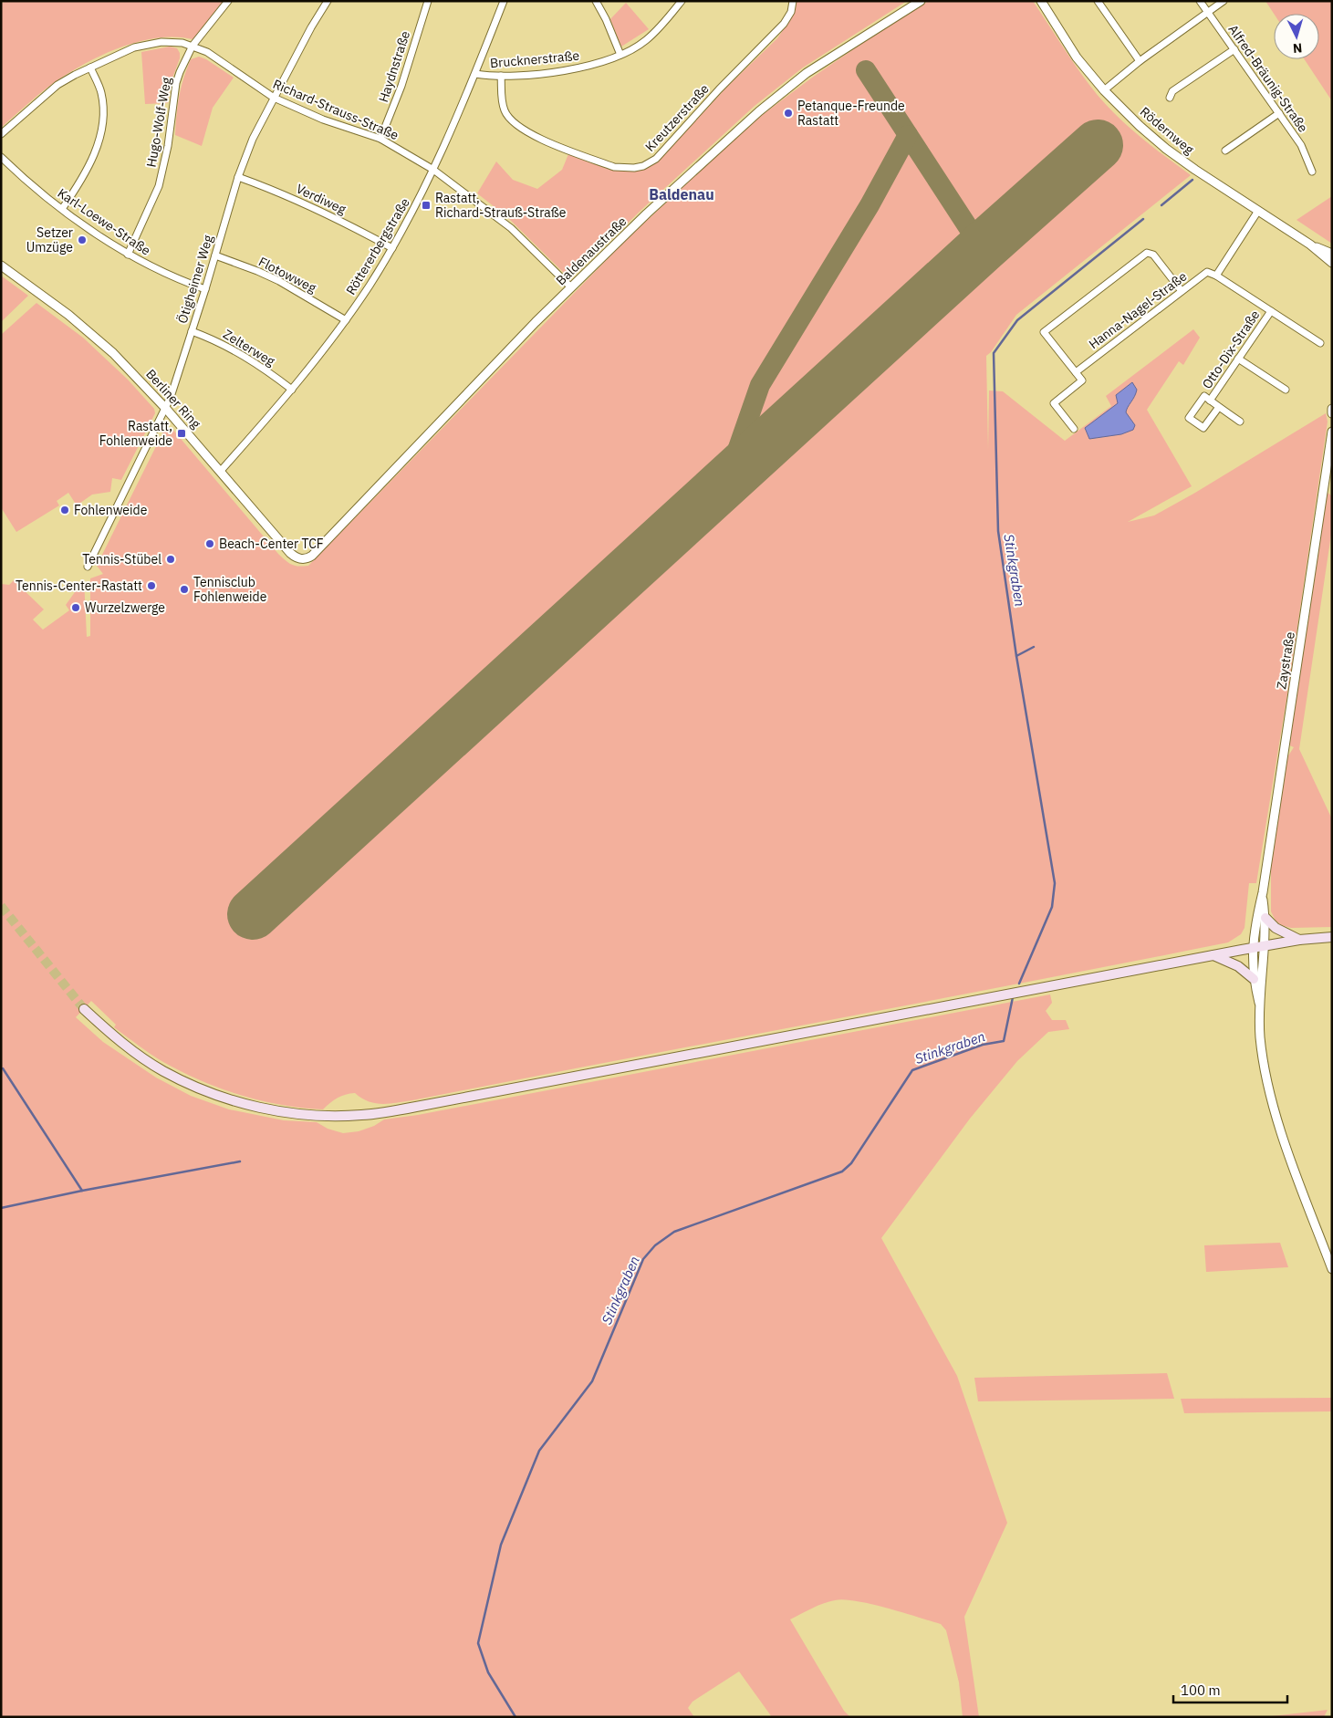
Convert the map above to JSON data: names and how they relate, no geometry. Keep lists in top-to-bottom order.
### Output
{
  "streets": {
    "street": [
      "Brucknerstraße",
      "Haydnstraße",
      "Alfred-Bräunig-Straße",
      "Richard-Strauss-Straße",
      "Kreutzerstraße",
      "Hugo-Wolf-Weg",
      "Rödernweg",
      "Verdiweg",
      "Karl-Loewe-Straße",
      "Röttererbergstraße",
      "Baldenaustraße",
      "Flotowweg",
      "Ötigheimer Weg",
      "Hanna-Nagel-Straße",
      "Zelterweg",
      "Otto-Dix-Straße",
      "Berliner Ring",
      "Zaystraße"
    ]
  },
  "crossings": [
    ["Brucknerstraße", "Kreutzerstraße"],
    ["Brucknerstraße", "Röttererbergstraße"],
    ["Haydnstraße", "Richard-Strauss-Straße"],
    ["Richard-Strauss-Straße", "Hugo-Wolf-Weg"],
    ["Richard-Strauss-Straße", "Röttererbergstraße"],
    ["Richard-Strauss-Straße", "Baldenaustraße"],
    ["Richard-Strauss-Straße", "Ötigheimer Weg"],
    ["Hugo-Wolf-Weg", "Karl-Loewe-Straße"],
    ["Verdiweg", "Röttererbergstraße"],
    ["Verdiweg", "Ötigheimer Weg"],
    ["Karl-Loewe-Straße", "Ötigheimer Weg"],
    ["Röttererbergstraße", "Flotowweg"],
    ["Röttererbergstraße", "Zelterweg"],
    ["Röttererbergstraße", "Berliner Ring"],
    ["Baldenaustraße", "Berliner Ring"],
    ["Flotowweg", "Ötigheimer Weg"],
    ["Ötigheimer Weg", "Zelterweg"],
    ["Ötigheimer Weg", "Berliner Ring"]
  ],
  "districts": ["Baldenau"],
  "water": ["Stinkgraben"],
  "places": {
    "other": [
      "Petanque-Freunde Rastatt",
      "Setzer Umzüge",
      "Fohlenweide",
      "Beach-Center TCF",
      "Tennis-Stübel",
      "Tennis-Center-Rastatt",
      "Tennisclub Fohlenweide",
      "Wurzelzwerge"
    ],
    "transit": ["Rastatt, Richard-Strauß-Straße", "Rastatt, Fohlenweide"]
  },
  "scale_bar": "100 m",
  "north": "bottom"
}
